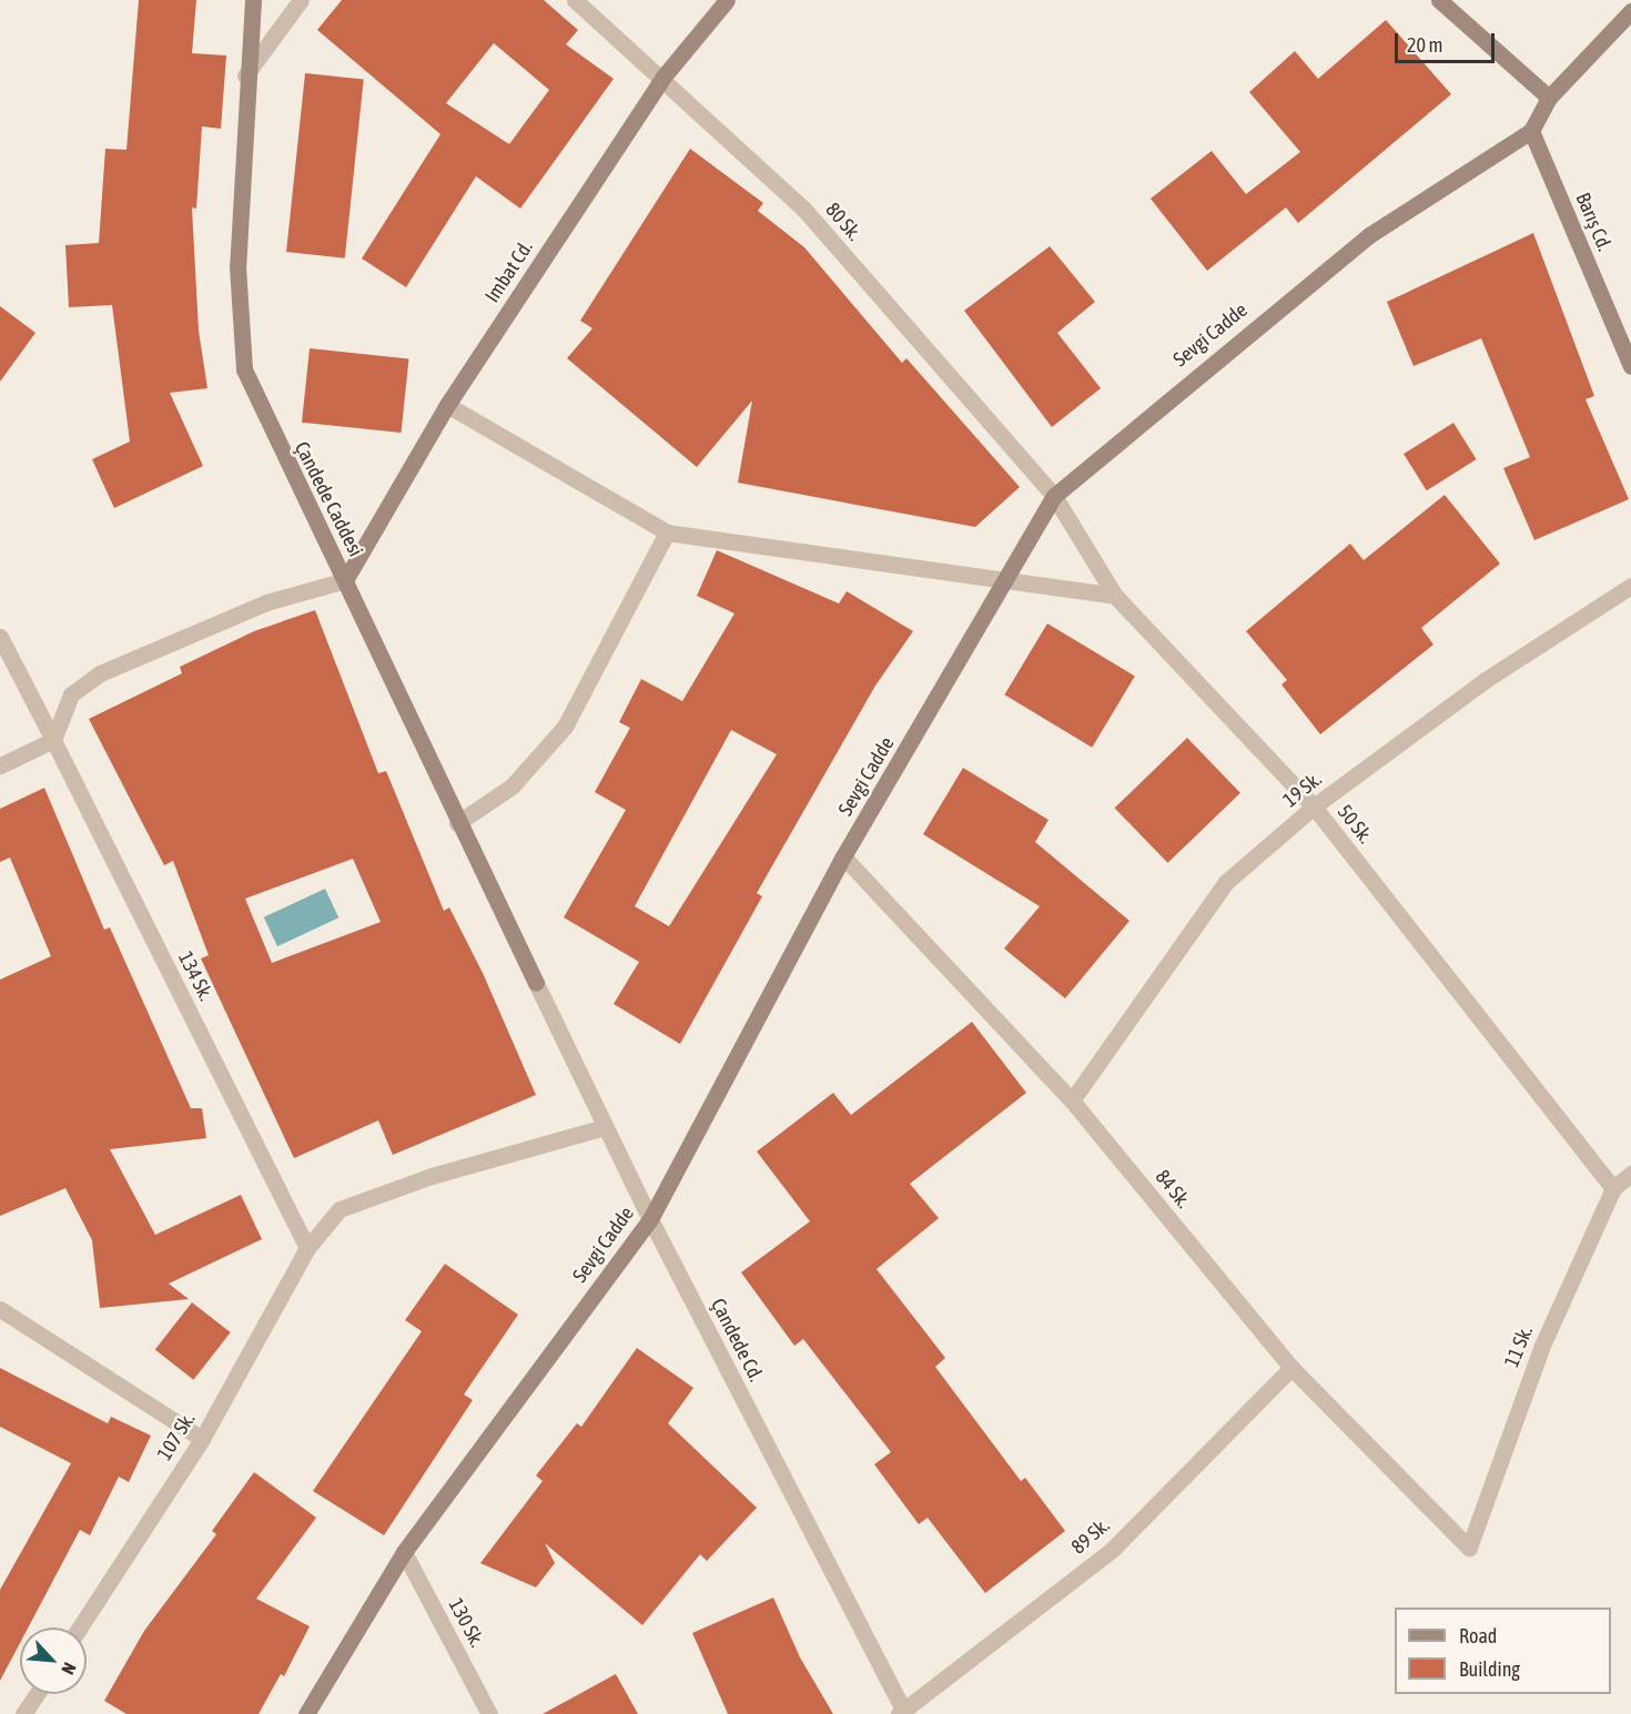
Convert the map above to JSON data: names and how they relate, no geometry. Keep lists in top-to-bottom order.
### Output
{
  "streets": {
    "street": [
      "80 Sk.",
      "Barış Cd.",
      "Imbat Cd.",
      "Sevgi Cadde",
      "Çandede Caddesi",
      "19 Sk.",
      "50 Sk.",
      "134 Sk.",
      "84 Sk.",
      "Çandede Cd.",
      "11 Sk.",
      "107 Sk.",
      "89 Sk.",
      "130 Sk."
    ]
  },
  "crossings": [
    ["80 Sk.", "Imbat Cd."],
    ["80 Sk.", "Sevgi Cadde"],
    ["80 Sk.", "50 Sk."],
    ["Barış Cd.", "Sevgi Cadde"],
    ["Imbat Cd.", "Çandede Caddesi"],
    ["Sevgi Cadde", "50 Sk."],
    ["Sevgi Cadde", "84 Sk."],
    ["Sevgi Cadde", "Çandede Cd."],
    ["Sevgi Cadde", "130 Sk."],
    ["Çandede Caddesi", "Çandede Cd."],
    ["19 Sk.", "50 Sk."],
    ["19 Sk.", "84 Sk."],
    ["50 Sk.", "11 Sk."],
    ["134 Sk.", "107 Sk."],
    ["84 Sk.", "11 Sk."],
    ["84 Sk.", "89 Sk."],
    ["Çandede Cd.", "89 Sk."]
  ],
  "legend": ["Road", "Building"],
  "scale_bar": "20 m",
  "north": "bottom right"
}
